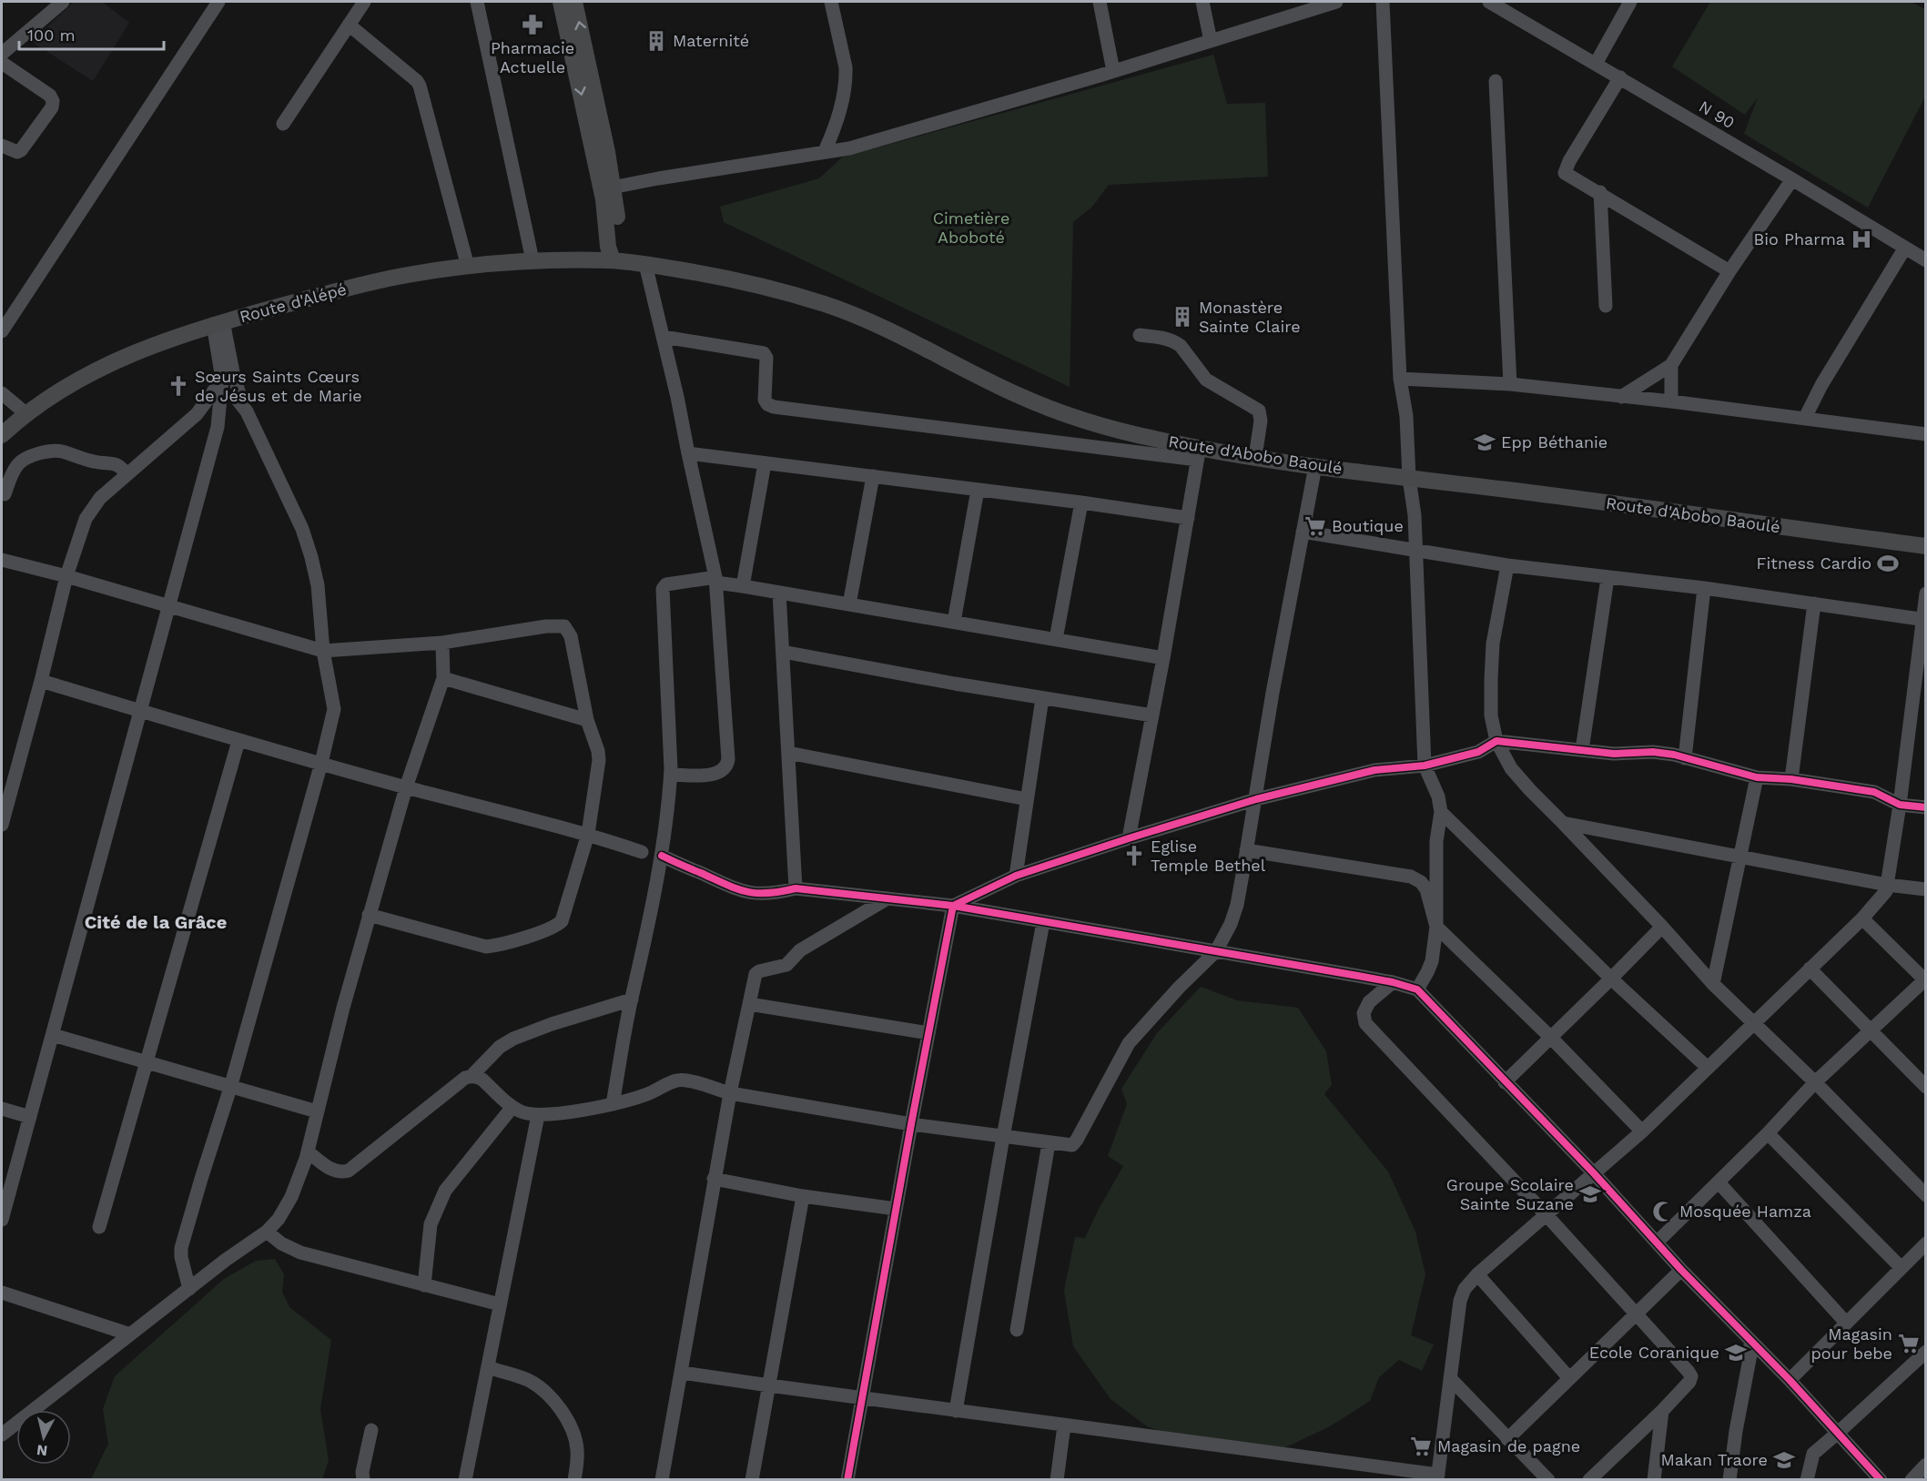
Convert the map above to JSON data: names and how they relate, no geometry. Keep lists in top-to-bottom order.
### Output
{
  "streets": {
    "main road": ["Route d'Alépé", "Route d'Abobo Baoulé"],
    "street": ["N 90"]
  },
  "crossings": [
    ["Route d'Alépé", "Route d'Abobo Baoulé"]
  ],
  "districts": ["Cité de la Grâce"],
  "parks": ["Cimetière Aboboté"],
  "places": {
    "pharmacy": ["Pharmacie Actuelle"],
    "building": ["Maternité", "Monastère Sainte Claire"],
    "hospital": ["Bio Pharma"],
    "church": ["Sœurs Saints Cœurs de Jésus et de Marie", "Eglise Temple Bethel"],
    "school or university": [
      "Epp Béthanie",
      "Groupe Scolaire Sainte Suzane",
      "Ecole Coranique",
      "Makan Traore"
    ],
    "supermarket": ["Boutique", "Magasin pour bebe", "Magasin de pagne"],
    "sports": ["Fitness Cardio"],
    "mosque": ["Mosquée Hamza"]
  },
  "scale_bar": "100 m",
  "north": "bottom"
}
